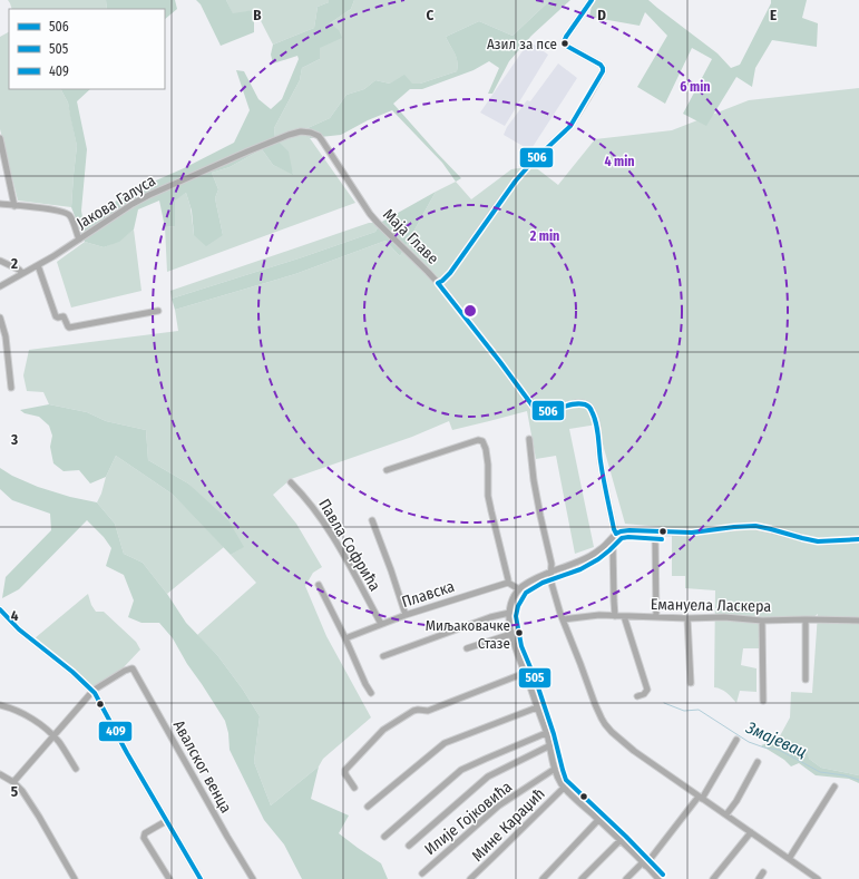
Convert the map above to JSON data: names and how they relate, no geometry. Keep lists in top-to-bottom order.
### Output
{
  "streets": {
    "street": [
      "Јакова Галуса",
      "Маја Главе",
      "Павла Софрића",
      "Плавска",
      "Емануела Ласкера",
      "Авалског венца",
      "Илије Гојковића",
      "Мине Караџић"
    ]
  },
  "crossings": [
    ["Јакова Галуса", "Маја Главе"],
    ["Павла Софрића", "Плавска"]
  ],
  "water": ["Змајевац"],
  "places": ["Азил за псе", "Миљаковачке Стазе"],
  "lines": ["transit line 506", "transit line 505", "transit line 409"],
  "legend": ["506", "505", "409"],
  "grid": {
    "columns": [
      "B",
      "C",
      "D",
      "E"
    ],
    "rows": [
      "2",
      "3",
      "4",
      "5"
    ]
  },
  "rings": ["6 min", "4 min", "2 min"]
}
